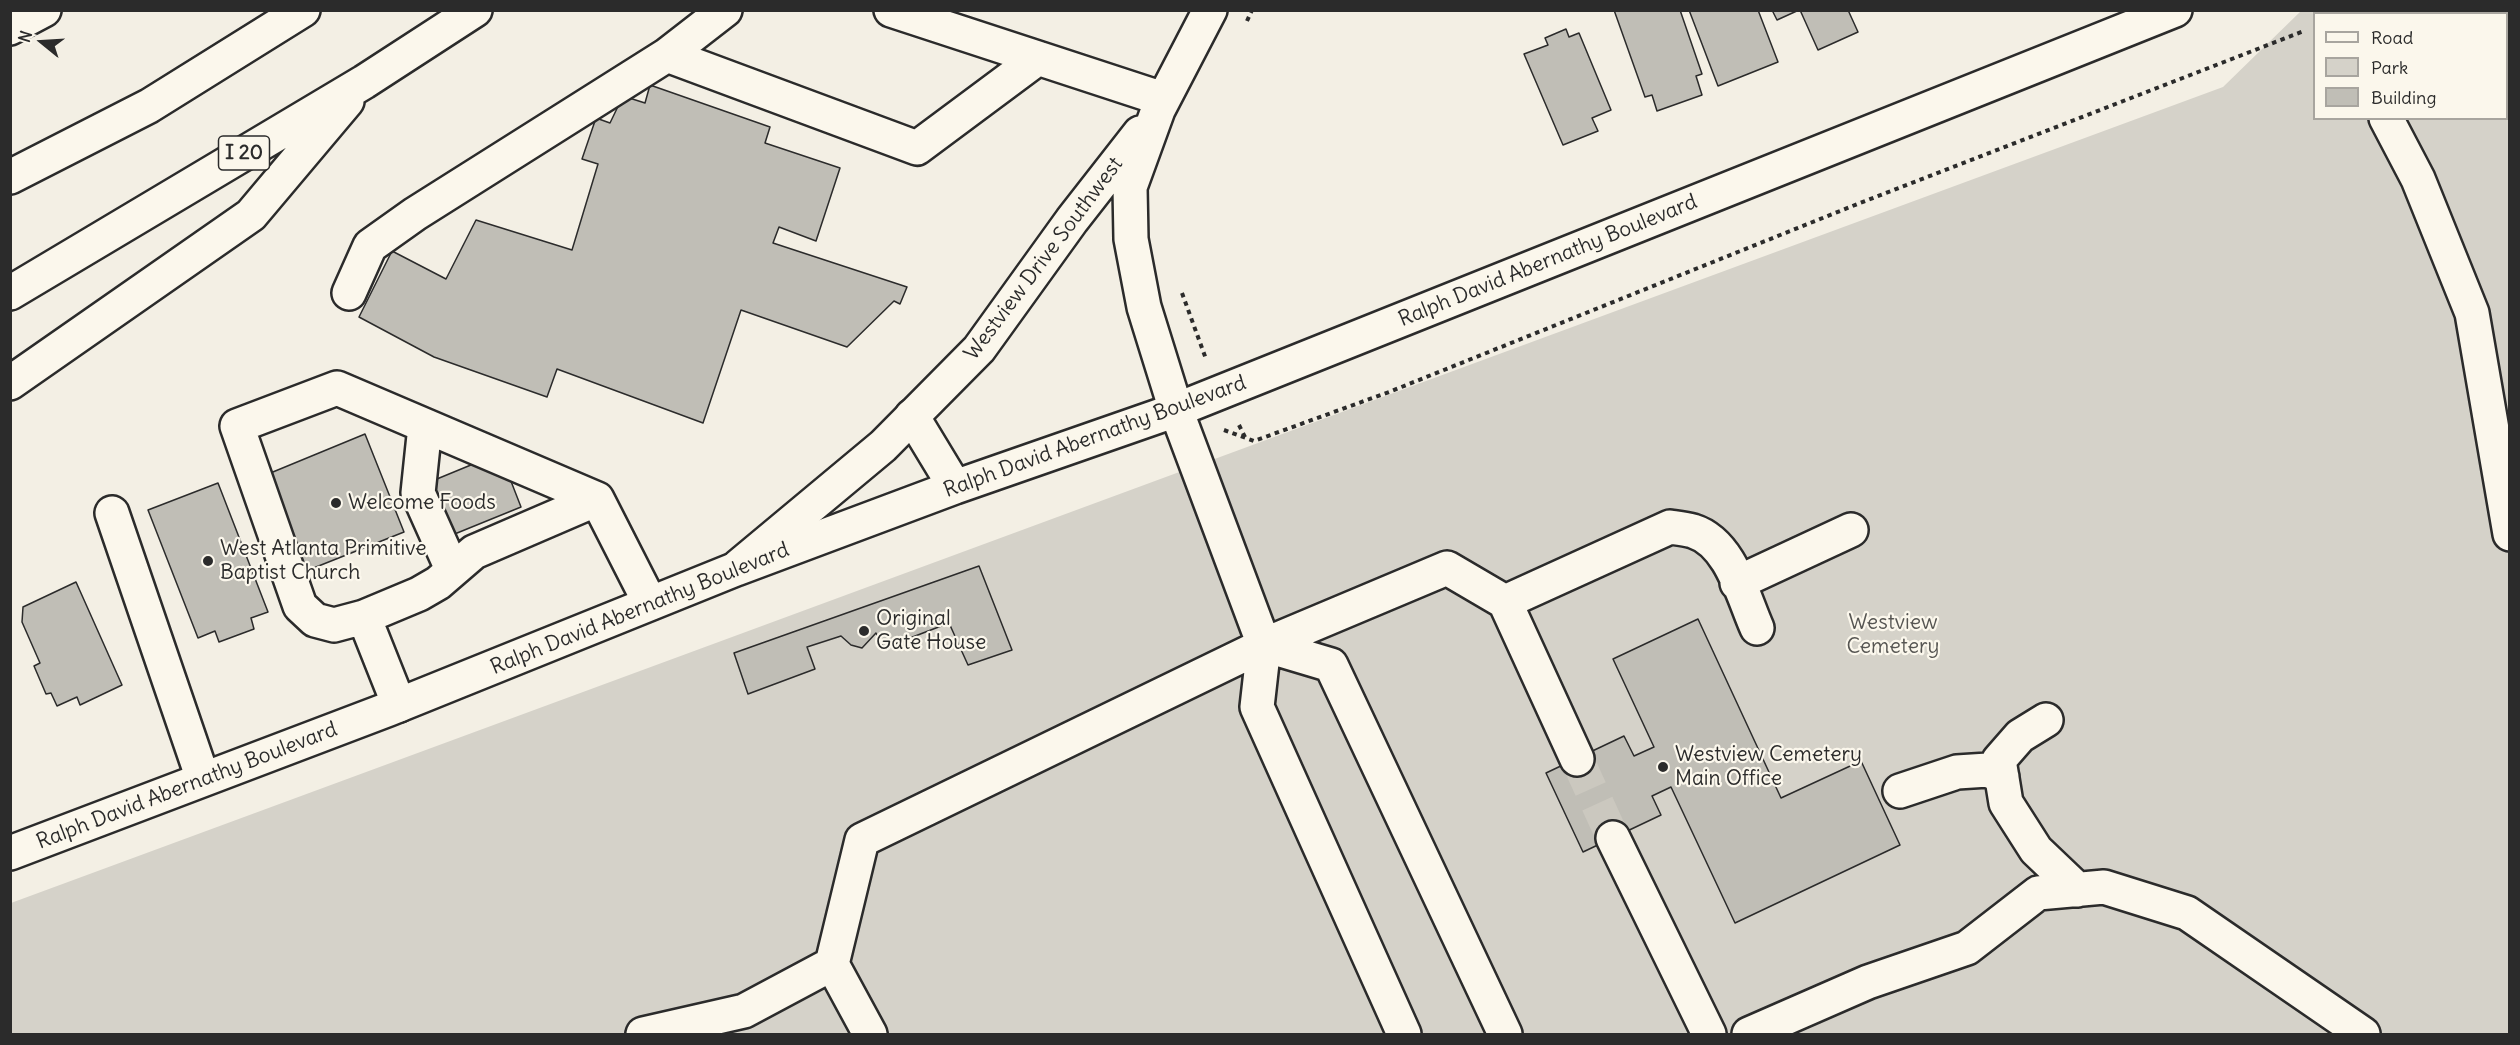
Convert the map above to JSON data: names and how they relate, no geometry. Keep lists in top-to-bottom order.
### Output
{
  "streets": {
    "main road": ["I 20", "Westview Drive Southwest", "Ralph David Abernathy Boulevard"]
  },
  "crossings": [
    ["Westview Drive Southwest", "Ralph David Abernathy Boulevard"]
  ],
  "parks": ["Westview Cemetery"],
  "places": [
    "Welcome Foods",
    "West Atlanta Primitive Baptist Church",
    "Original Gate House",
    "Westview Cemetery Main Office"
  ],
  "legend": ["Road", "Park", "Building"],
  "north": "left"
}
